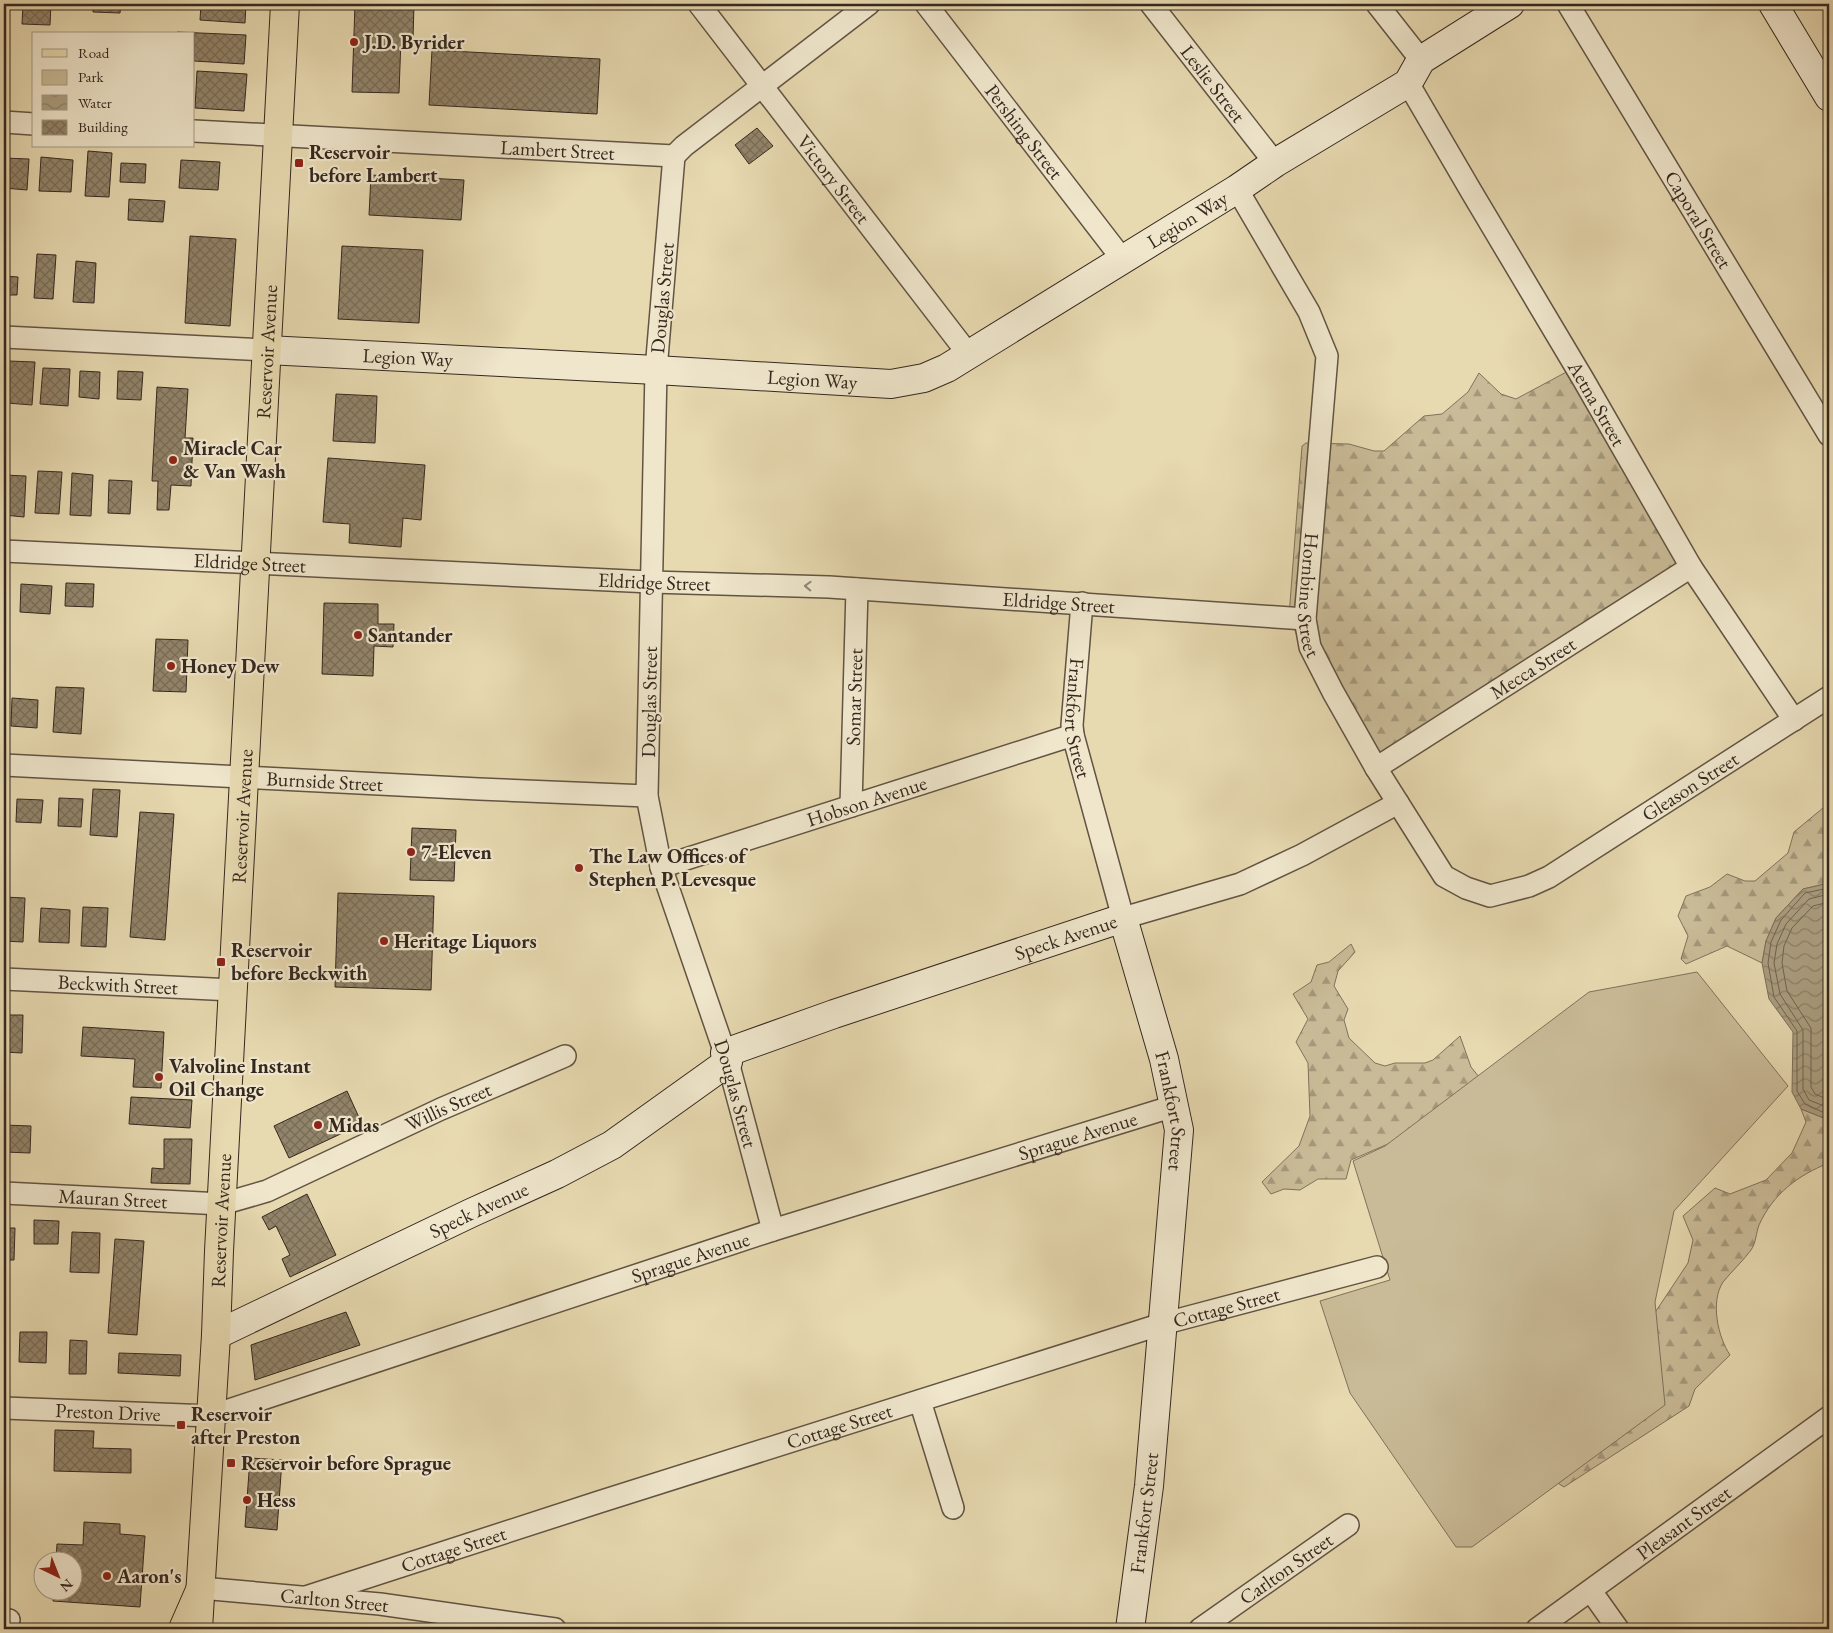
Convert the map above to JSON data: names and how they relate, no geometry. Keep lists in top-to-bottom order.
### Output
{
  "streets": {
    "main road": ["Reservoir Avenue"],
    "street": [
      "Leslie Street",
      "Pershing Street",
      "Lambert Street",
      "Victory Street",
      "Legion Way",
      "Caporal Street",
      "Douglas Street",
      "Aetna Street",
      "Eldridge Street",
      "Hornbine Street",
      "Mecca Street",
      "Somar Street",
      "Frankfort Street",
      "Burnside Street",
      "Gleason Street",
      "Hobson Avenue",
      "Speck Avenue",
      "Beckwith Street",
      "Willis Street",
      "Sprague Avenue",
      "Mauran Street",
      "Cottage Street",
      "Preston Drive",
      "Pleasant Street",
      "Carlton Street"
    ]
  },
  "crossings": [
    ["Leslie Street", "Legion Way"],
    ["Pershing Street", "Legion Way"],
    ["Lambert Street", "Douglas Street"],
    ["Lambert Street", "Reservoir Avenue"],
    ["Victory Street", "Legion Way"],
    ["Legion Way", "Douglas Street"],
    ["Legion Way", "Reservoir Avenue"],
    ["Legion Way", "Aetna Street"],
    ["Legion Way", "Hornbine Street"],
    ["Douglas Street", "Eldridge Street"],
    ["Douglas Street", "Burnside Street"],
    ["Douglas Street", "Hobson Avenue"],
    ["Douglas Street", "Speck Avenue"],
    ["Douglas Street", "Sprague Avenue"],
    ["Reservoir Avenue", "Eldridge Street"],
    ["Reservoir Avenue", "Burnside Street"],
    ["Reservoir Avenue", "Speck Avenue"],
    ["Reservoir Avenue", "Beckwith Street"],
    ["Reservoir Avenue", "Willis Street"],
    ["Reservoir Avenue", "Sprague Avenue"],
    ["Reservoir Avenue", "Mauran Street"],
    ["Reservoir Avenue", "Preston Drive"],
    ["Reservoir Avenue", "Carlton Street"],
    ["Aetna Street", "Mecca Street"],
    ["Aetna Street", "Gleason Street"],
    ["Eldridge Street", "Hornbine Street"],
    ["Eldridge Street", "Somar Street"],
    ["Eldridge Street", "Frankfort Street"],
    ["Hornbine Street", "Mecca Street"],
    ["Hornbine Street", "Gleason Street"],
    ["Hornbine Street", "Speck Avenue"],
    ["Somar Street", "Hobson Avenue"],
    ["Frankfort Street", "Hobson Avenue"],
    ["Frankfort Street", "Speck Avenue"],
    ["Frankfort Street", "Sprague Avenue"],
    ["Frankfort Street", "Cottage Street"],
    ["Willis Street", "Mauran Street"],
    ["Sprague Avenue", "Preston Drive"],
    ["Cottage Street", "Carlton Street"]
  ],
  "places": {
    "other": [
      "J.D. Byrider",
      "Miracle Car & Van Wash",
      "Santander",
      "Honey Dew",
      "7-Eleven",
      "The Law Offices of Stephen P. Levesque",
      "Heritage Liquors",
      "Valvoline Instant Oil Change",
      "Midas",
      "Hess",
      "Aaron's"
    ],
    "transit": [
      "Reservoir before Lambert",
      "Reservoir before Beckwith",
      "Reservoir after Preston",
      "Reservoir before Sprague"
    ]
  },
  "legend": [
    "Road",
    "Park",
    "Water",
    "Building"
  ],
  "north": "bottom right"
}
